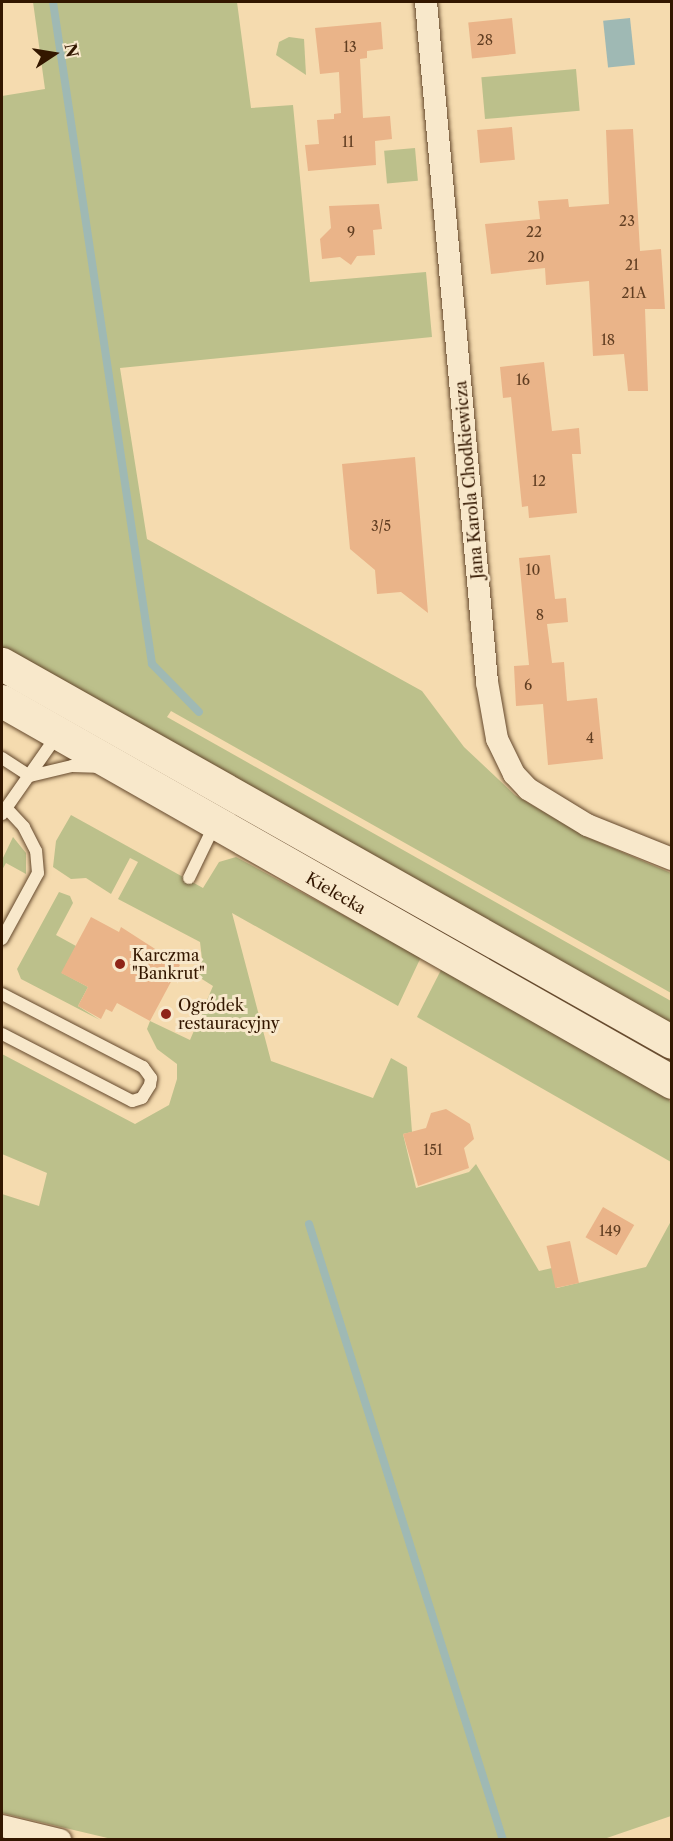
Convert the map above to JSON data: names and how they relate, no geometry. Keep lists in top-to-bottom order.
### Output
{
  "streets": {
    "main road": ["Kielecka"],
    "street": ["Jana Karola Chodkiewicza"]
  },
  "places": ["Karczma \"Bankrut\"", "Ogródek restauracyjny"],
  "house_numbers": [
    "28",
    "13",
    "11",
    "23",
    "9",
    "22",
    "20",
    "21",
    "21A",
    "18",
    "16",
    "12",
    "3/5",
    "10",
    "8",
    "6",
    "4",
    "151",
    "149"
  ],
  "north": "right"
}
